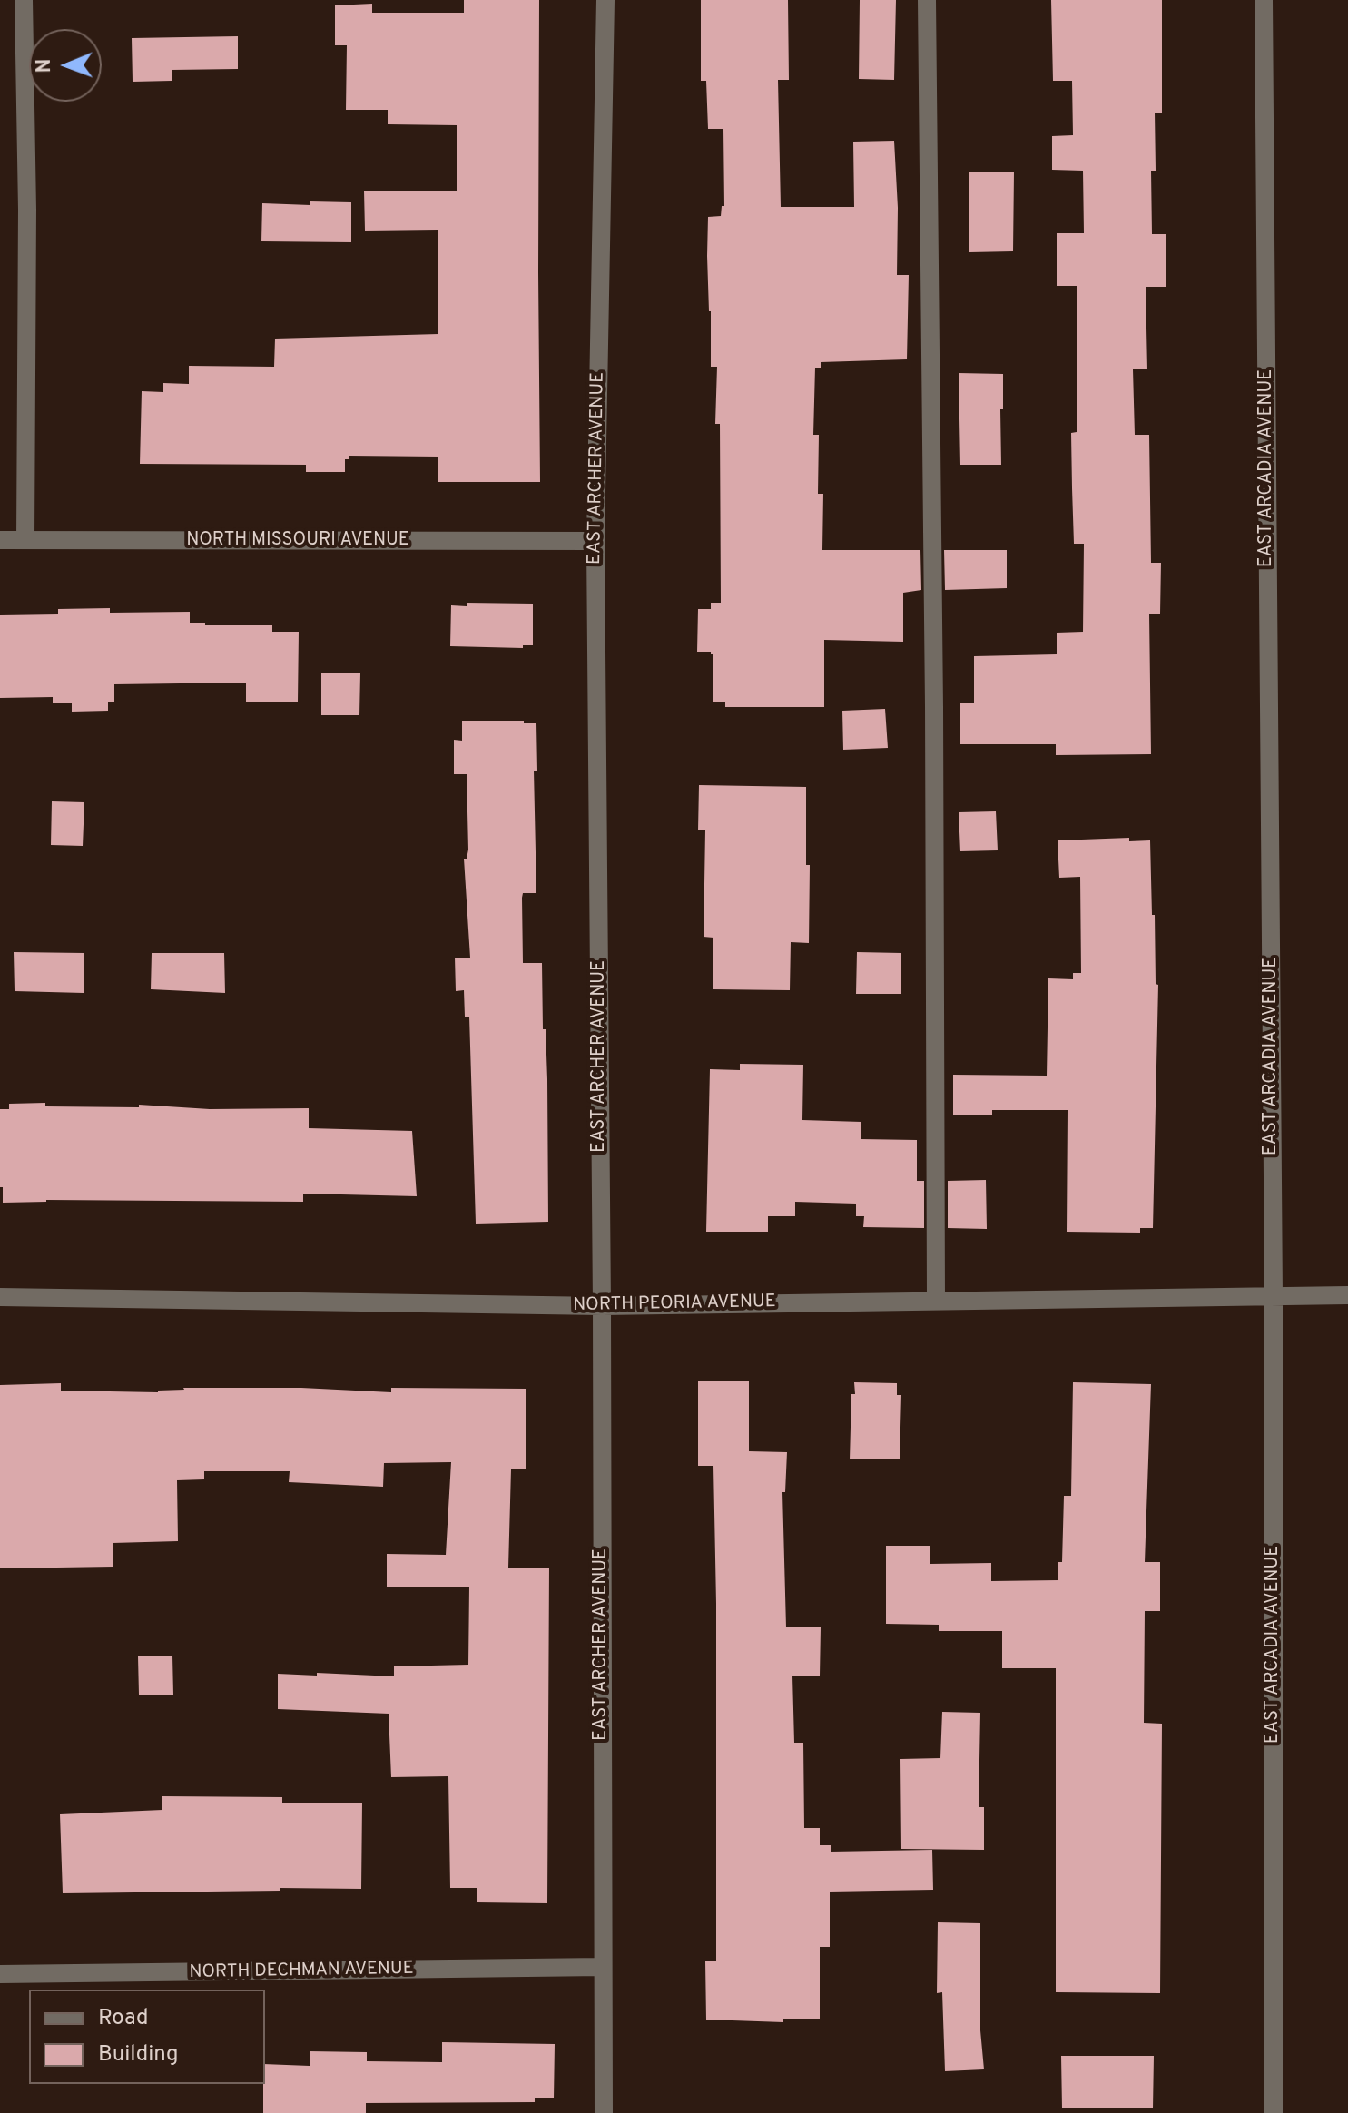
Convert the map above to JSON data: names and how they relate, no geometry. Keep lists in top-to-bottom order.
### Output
{
  "streets": {
    "street": [
      "EAST ARCHER AVENUE",
      "EAST ARCADIA AVENUE",
      "NORTH MISSOURI AVENUE",
      "NORTH PEORIA AVENUE",
      "NORTH DECHMAN AVENUE"
    ]
  },
  "crossings": [
    ["EAST ARCHER AVENUE", "NORTH MISSOURI AVENUE"],
    ["EAST ARCHER AVENUE", "NORTH PEORIA AVENUE"],
    ["EAST ARCHER AVENUE", "NORTH DECHMAN AVENUE"],
    ["EAST ARCADIA AVENUE", "NORTH PEORIA AVENUE"]
  ],
  "legend": ["Road", "Building"],
  "north": "left"
}
